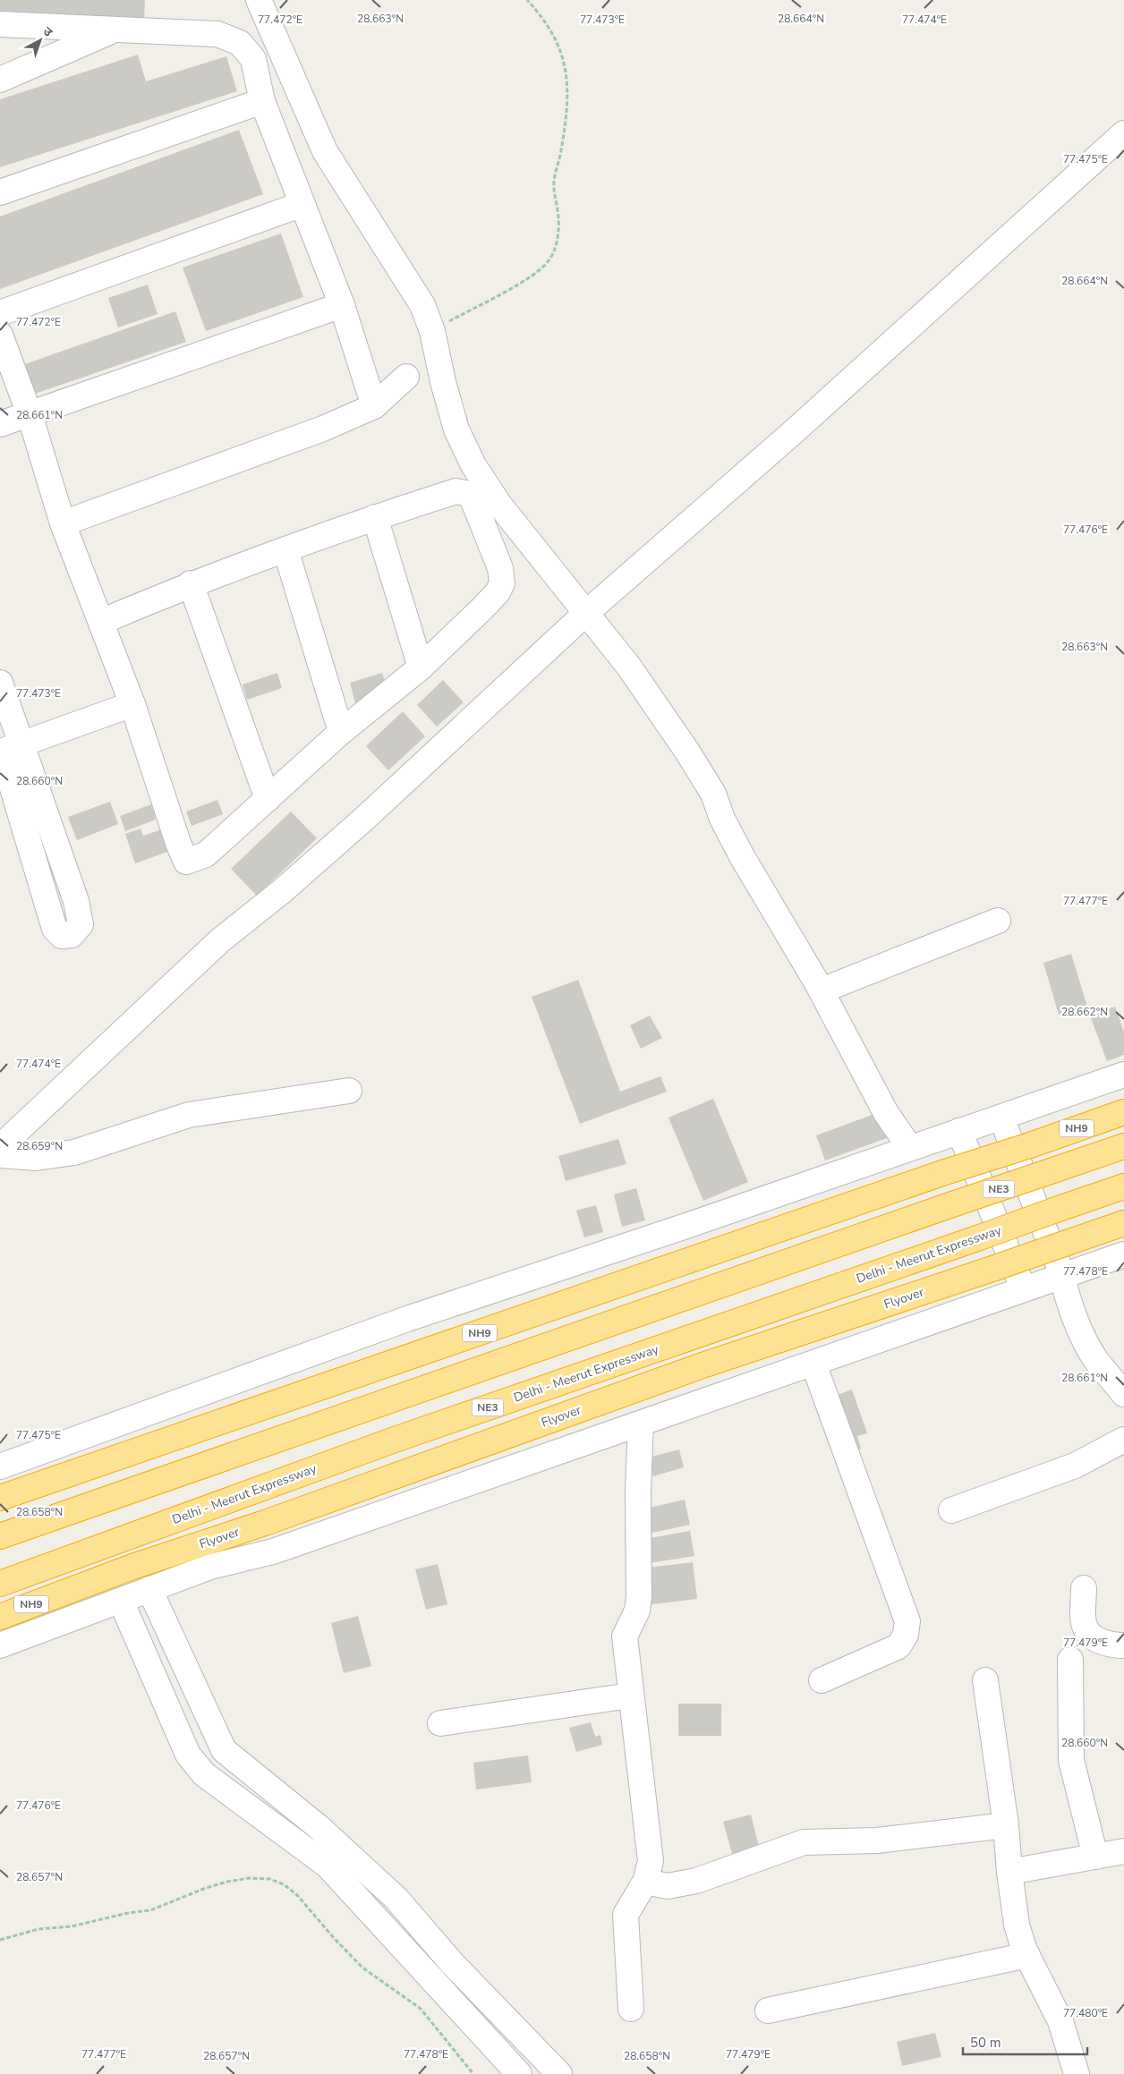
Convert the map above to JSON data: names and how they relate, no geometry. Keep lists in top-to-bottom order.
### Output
{
  "streets": {
    "highway": [
      "NH9",
      "NE3",
      "Delhi - Meerut Expressway",
      "Flyover"
    ]
  },
  "scale_bar": "50 m",
  "north": "top right",
  "coordinates": [
    "28.663°N",
    "28.664°N",
    "77.472°E",
    "77.473°E",
    "77.474°E",
    "77.475°E",
    "28.661°N",
    "77.476°E",
    "28.660°N",
    "77.477°E",
    "28.662°N",
    "28.659°N",
    "77.478°E",
    "28.658°N",
    "77.479°E",
    "28.657°N",
    "77.480°E"
  ]
}
